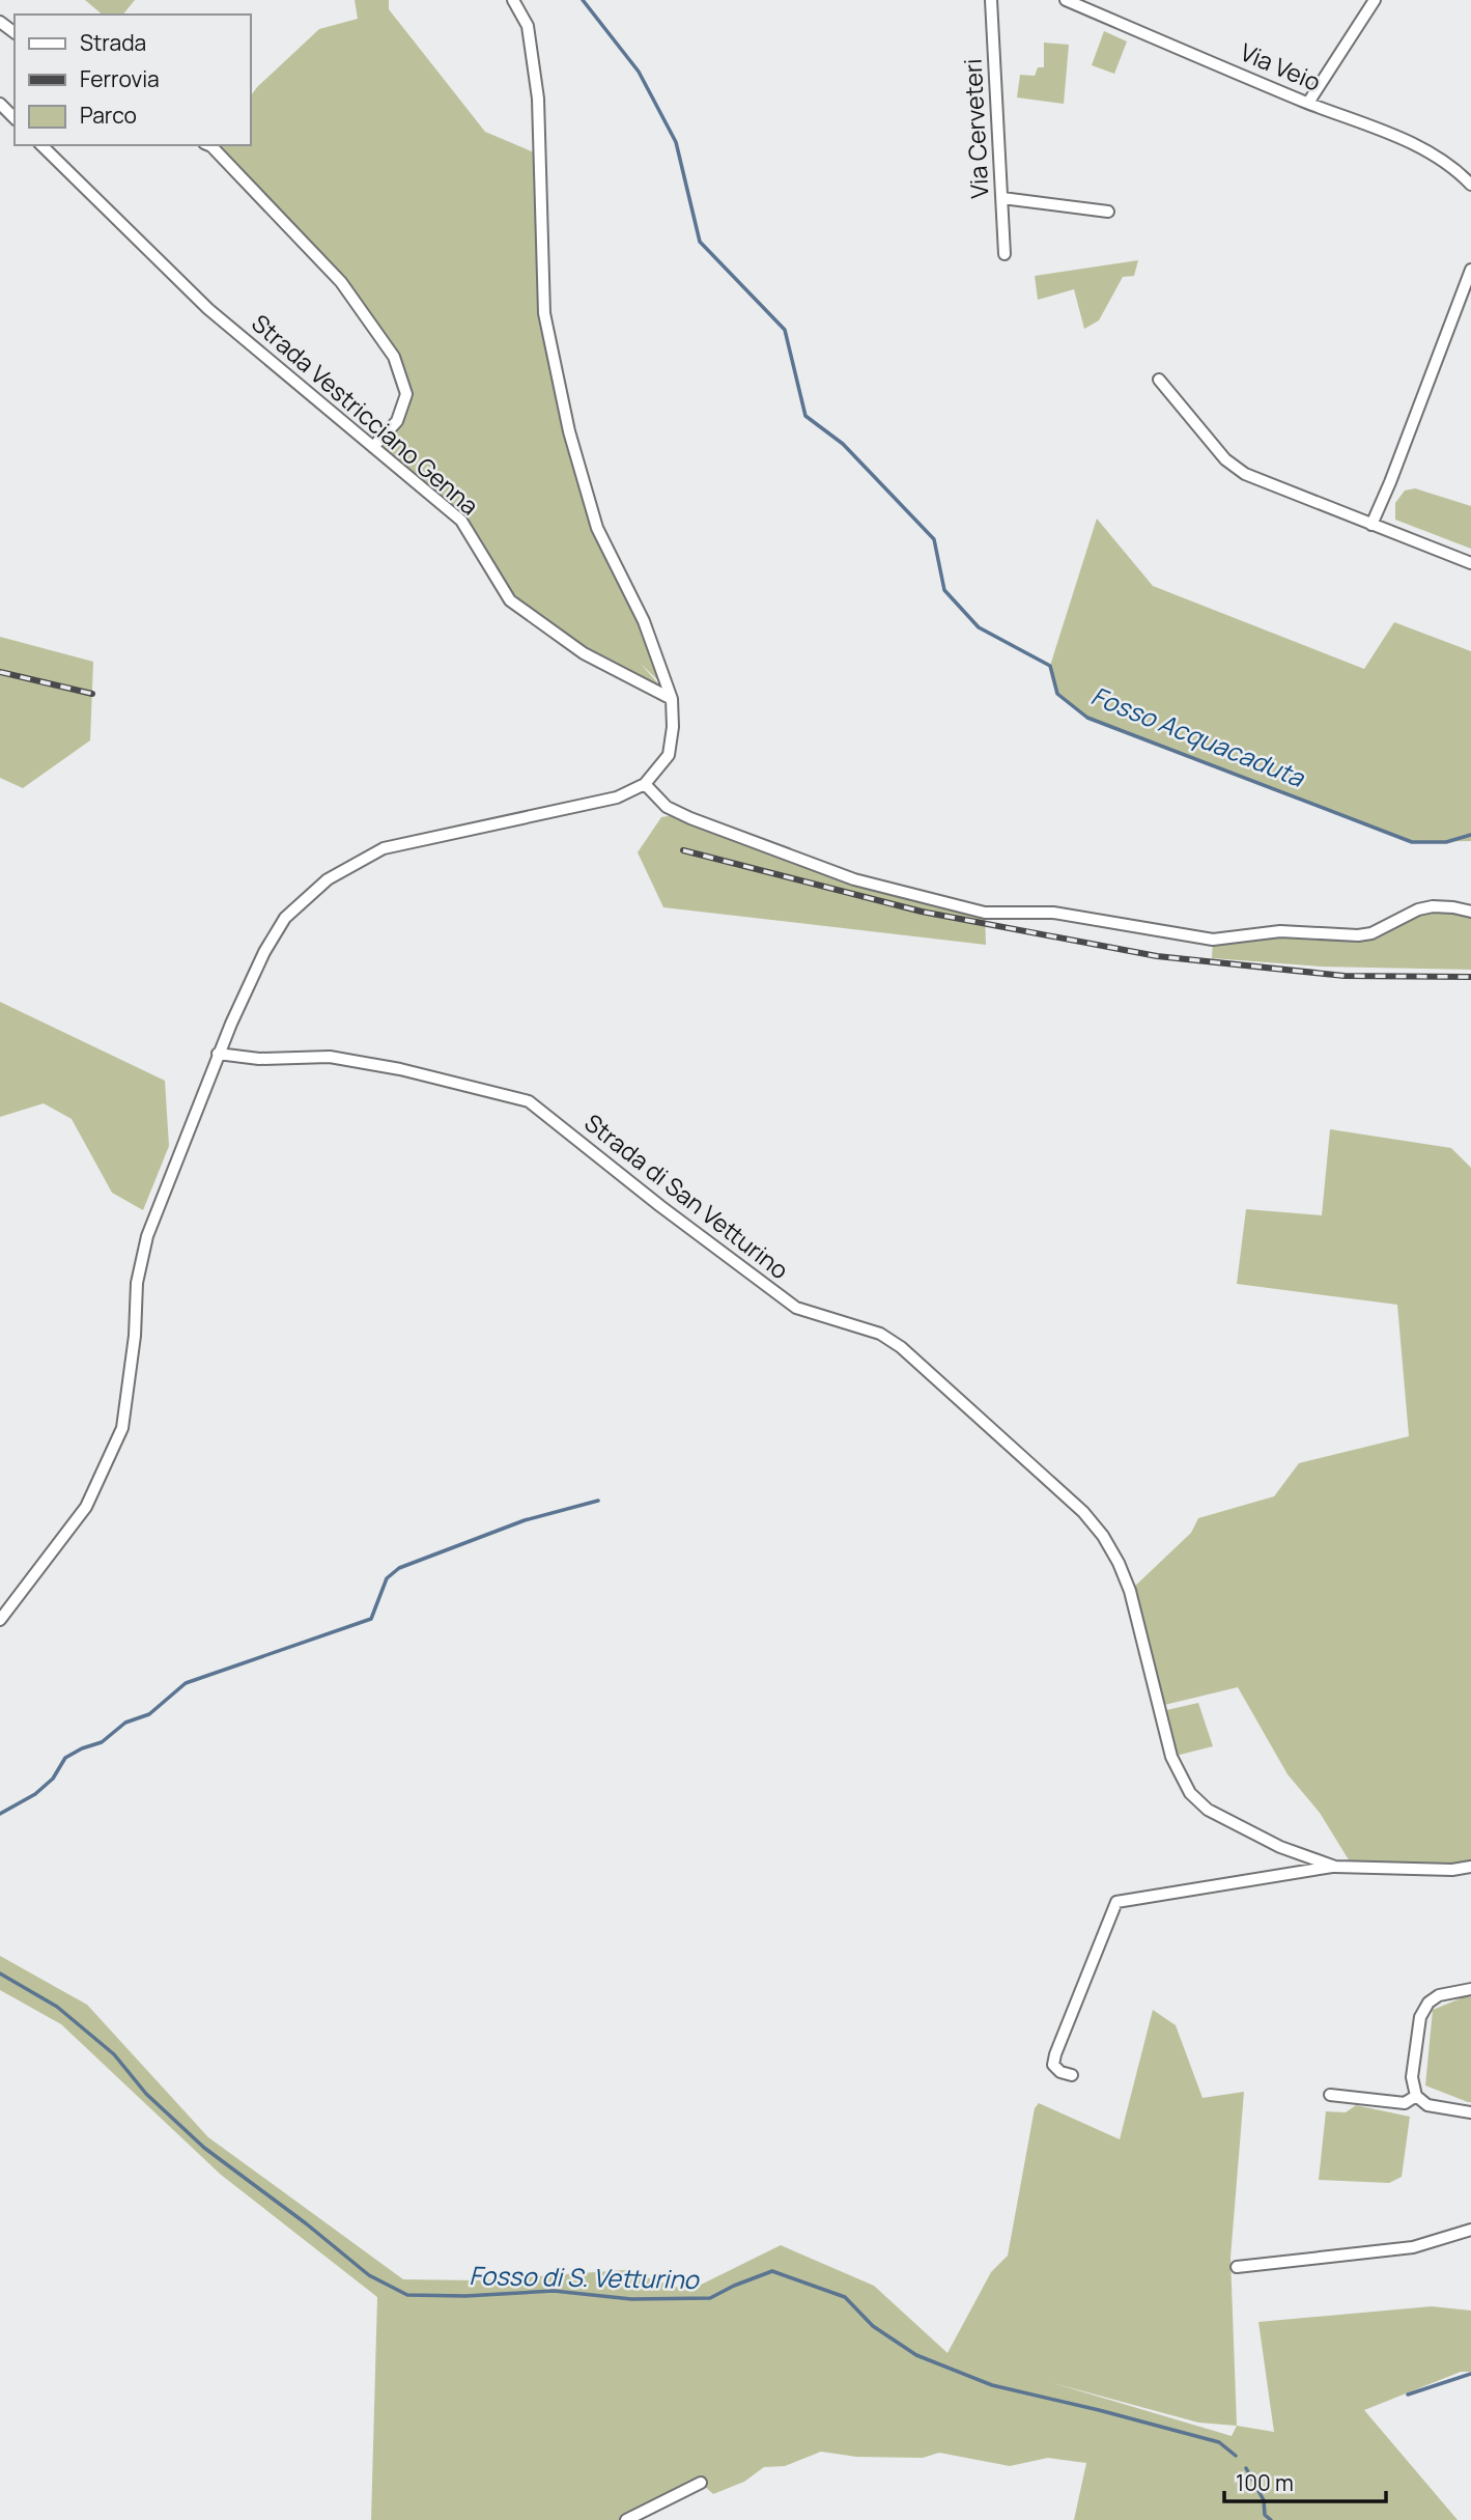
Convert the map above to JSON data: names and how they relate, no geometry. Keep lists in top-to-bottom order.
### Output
{
  "streets": {
    "street": [
      "Via Veio",
      "Via Cerveteri",
      "Strada Vestricciano Genna",
      "Strada di San Vetturino"
    ]
  },
  "water": ["Fosso Acquacaduta", "Fosso di S. Vetturino"],
  "legend": ["Strada", "Ferrovia", "Parco"],
  "scale_bar": "100 m"
}
